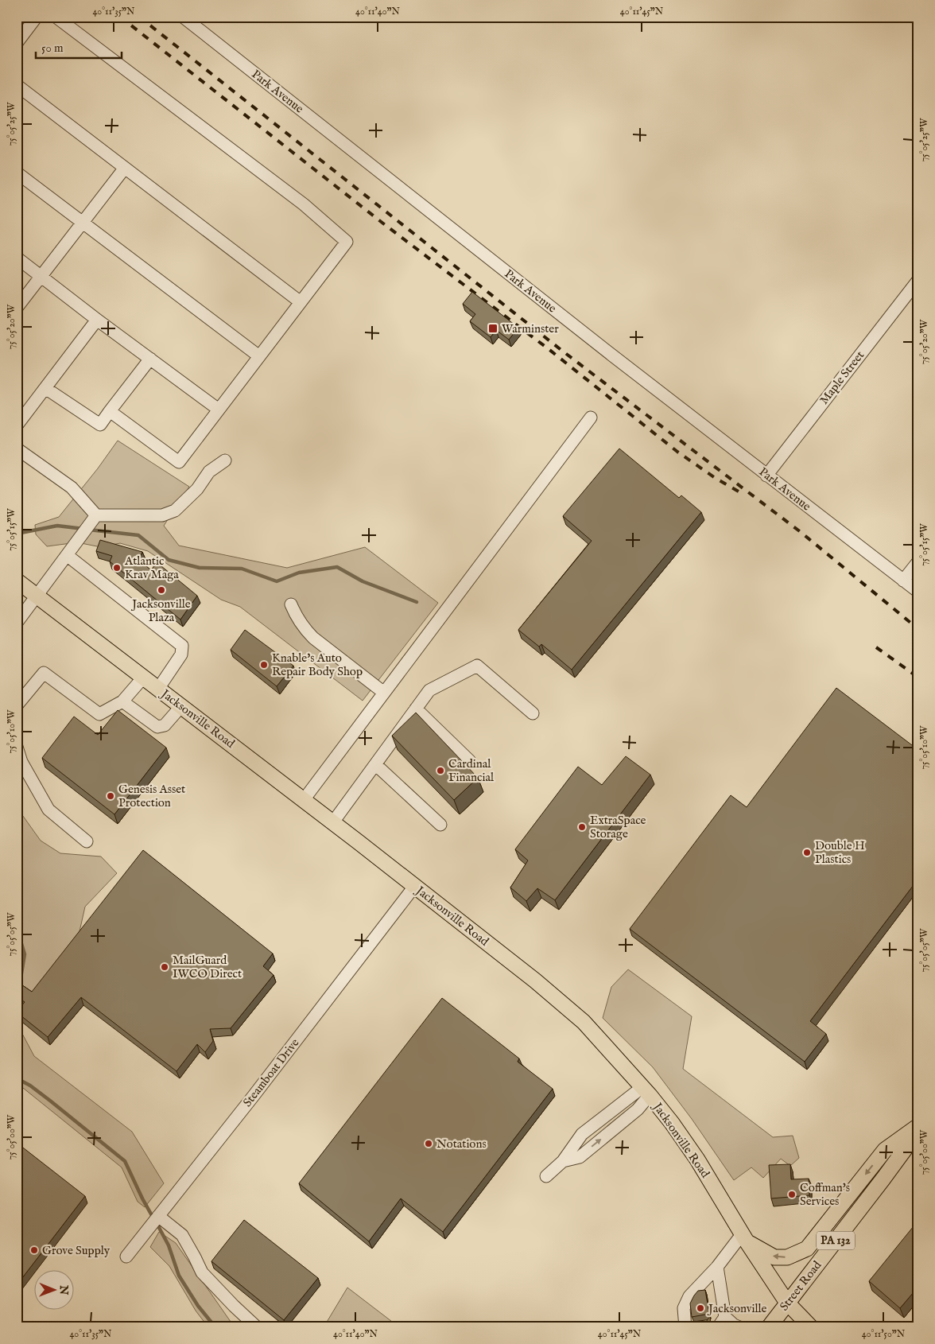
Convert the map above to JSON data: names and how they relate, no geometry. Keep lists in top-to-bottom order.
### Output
{
  "streets": {
    "main road": ["Jacksonville Road", "PA 132", "Street Road"],
    "street": ["Park Avenue", "Maple Street", "Steamboat Drive"]
  },
  "crossings": [
    ["Park Avenue", "Maple Street"],
    ["Jacksonville Road", "Steamboat Drive"],
    ["Jacksonville Road", "Street Road"]
  ],
  "places": {
    "transit": ["Warminster"],
    "other": [
      "Atlantic Krav Maga",
      "Jacksonville Plaza",
      "Knable's Auto Repair Body Shop",
      "Cardinal Financial",
      "Genesis Asset Protection",
      "ExtraSpace Storage",
      "Double H Plastics",
      "MailGuard IWCO Direct",
      "Notations",
      "Coffman's Services",
      "Grove Supply",
      "Jacksonville"
    ]
  },
  "scale_bar": "50 m",
  "north": "right",
  "coordinates": [
    "40°11'35\"N",
    "40°11'40\"N",
    "40°11'45\"N",
    "75°05'25\"W",
    "75°05'20\"W",
    "75°05'15\"W",
    "75°05'10\"W",
    "75°05'05\"W",
    "75°05'00\"W",
    "40°11'50\"N"
  ]
}
